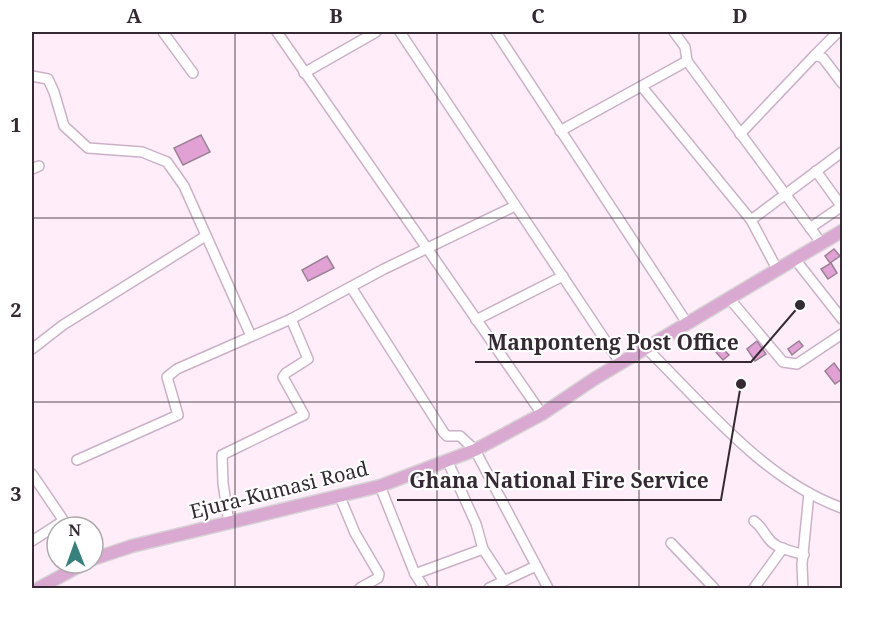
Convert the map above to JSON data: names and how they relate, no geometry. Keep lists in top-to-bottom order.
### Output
{
  "streets": {
    "main road": ["Ejura-Kumasi Road"]
  },
  "places": ["Manponteng Post Office", "Ghana National Fire Service"],
  "north": "top",
  "grid": {
    "columns": [
      "A",
      "B",
      "C",
      "D"
    ],
    "rows": ["1", "2", "3"]
  }
}
